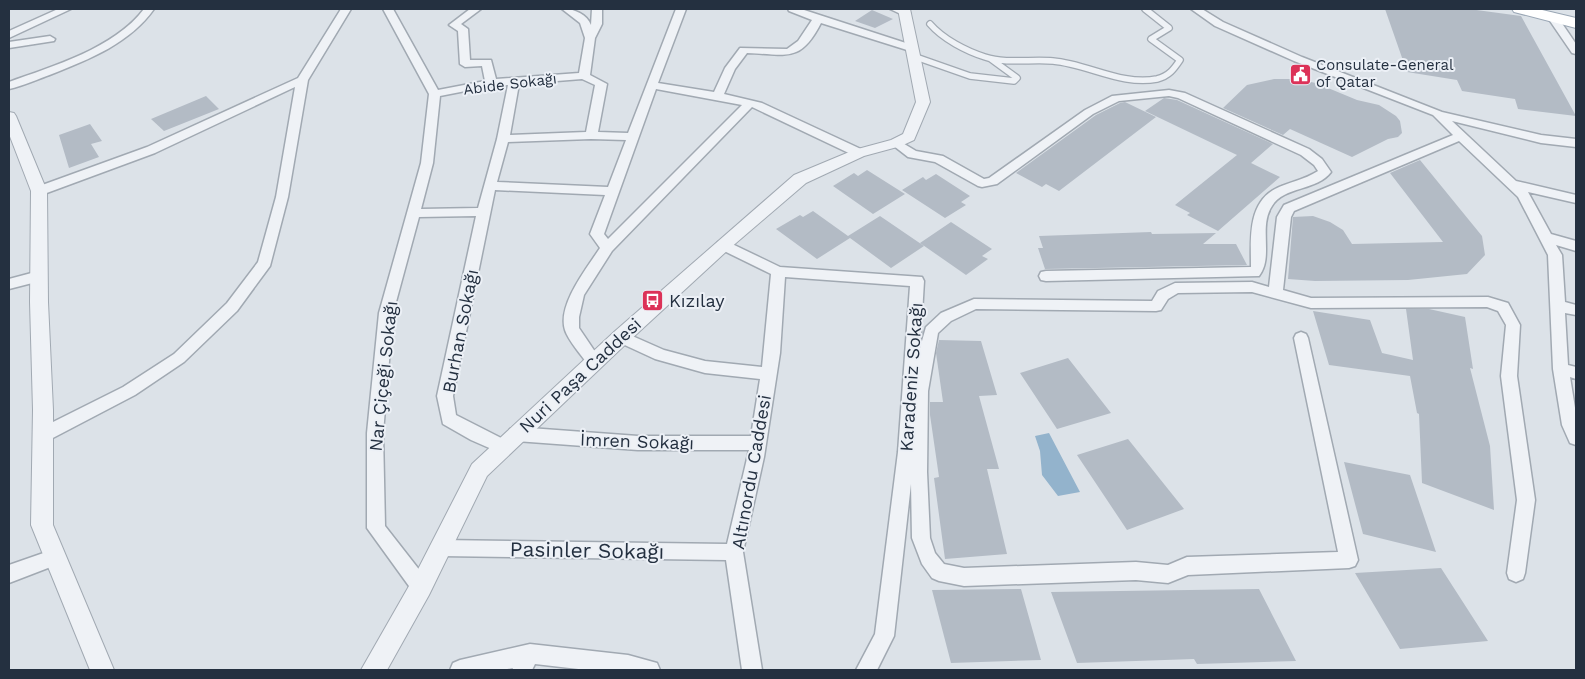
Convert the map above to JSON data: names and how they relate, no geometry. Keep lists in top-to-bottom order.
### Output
{
  "streets": {
    "street": [
      "Abide Sokağı",
      "Burhan Sokağı",
      "Nuri Paşa Caddesi",
      "Nar Çiçeği Sokağı",
      "Karadeniz Sokağı",
      "İmren Sokağı",
      "Altınordu Caddesi",
      "Pasinler Sokağı"
    ]
  },
  "crossings": [
    ["Abide Sokağı", "Nar Çiçeği Sokağı"],
    ["Burhan Sokağı", "Nuri Paşa Caddesi"],
    ["Nuri Paşa Caddesi", "Nar Çiçeği Sokağı"],
    ["Nuri Paşa Caddesi", "Karadeniz Sokağı"],
    ["Nuri Paşa Caddesi", "İmren Sokağı"],
    ["Nuri Paşa Caddesi", "Pasinler Sokağı"],
    ["Karadeniz Sokağı", "Altınordu Caddesi"],
    ["İmren Sokağı", "Altınordu Caddesi"],
    ["Altınordu Caddesi", "Pasinler Sokağı"]
  ],
  "places": {
    "public building": ["Consulate-General of Qatar"],
    "bus stop": ["Kızılay"]
  }
}
